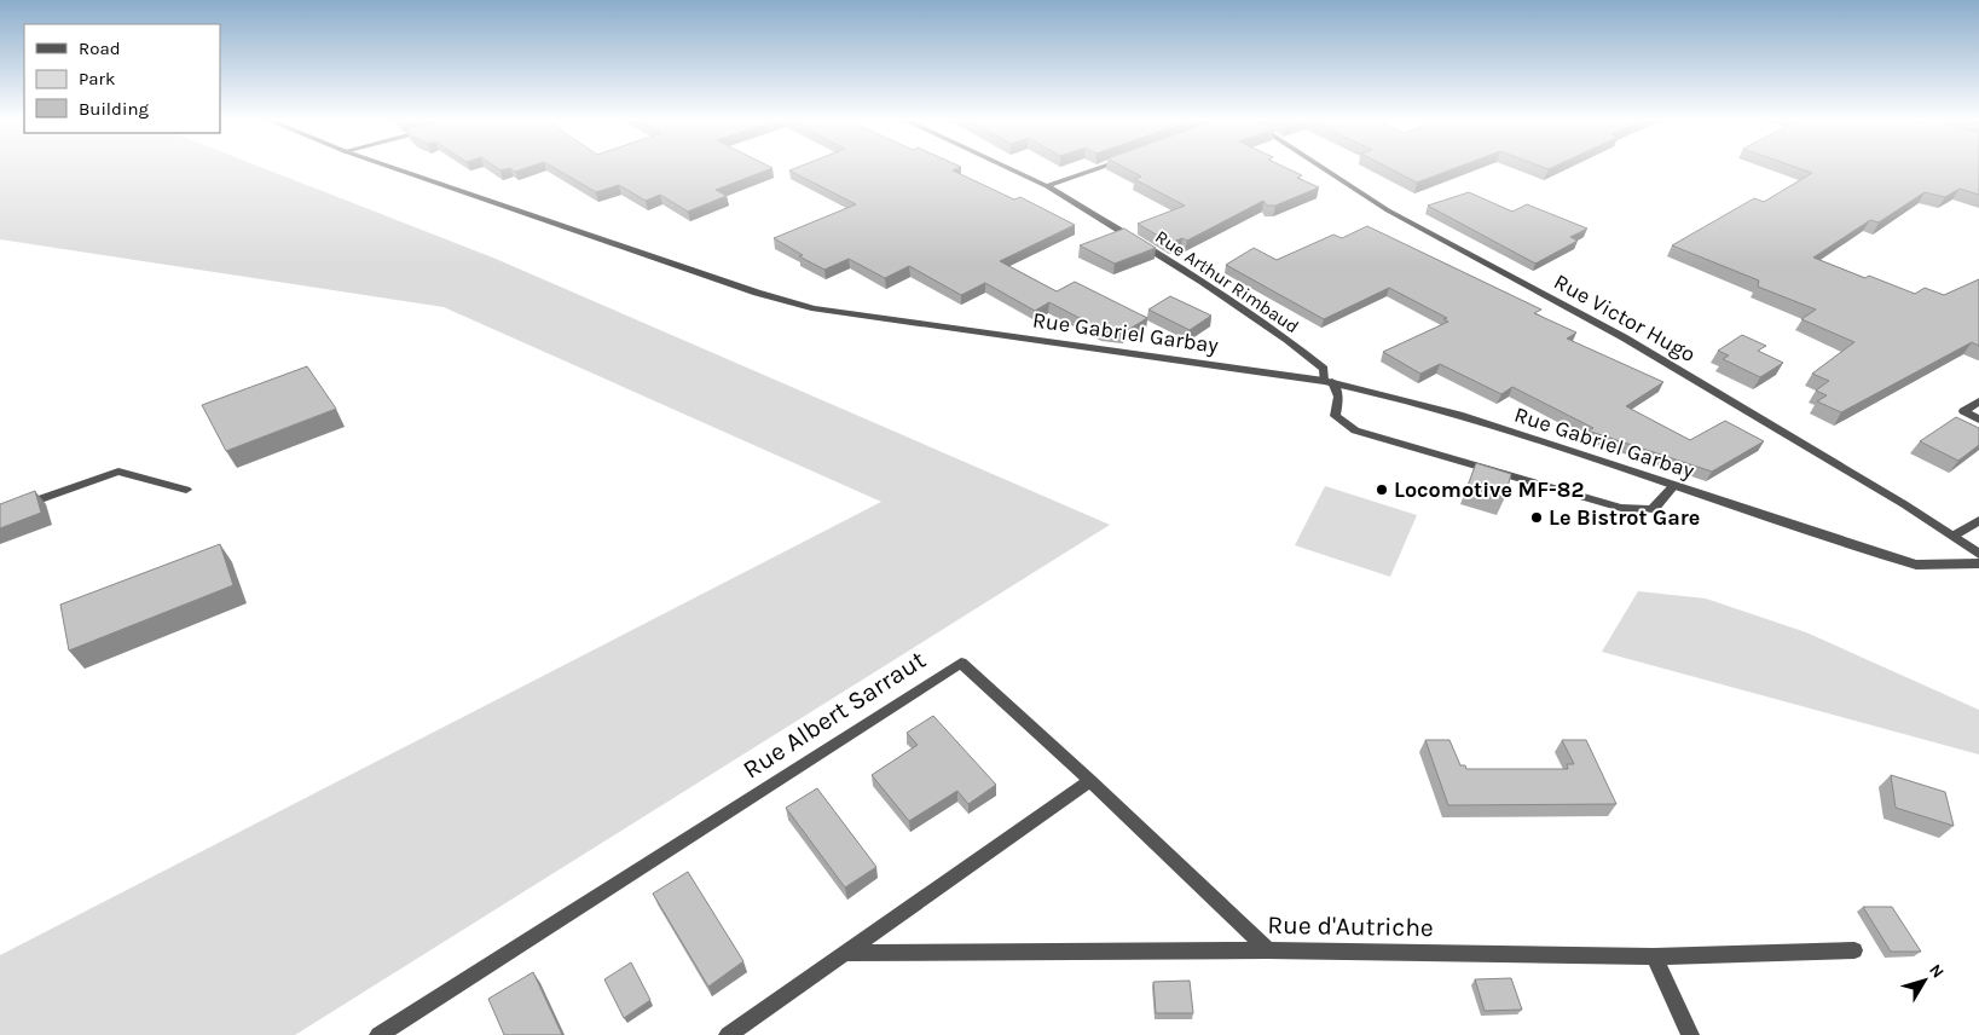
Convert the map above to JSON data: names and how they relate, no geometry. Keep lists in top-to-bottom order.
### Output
{
  "streets": {
    "street": [
      "Rue Arthur Rimbaud",
      "Rue Victor Hugo",
      "Rue Gabriel Garbay",
      "Rue Albert Sarraut",
      "Rue d'Autriche"
    ]
  },
  "crossings": [
    ["Rue Arthur Rimbaud", "Rue Gabriel Garbay"],
    ["Rue Albert Sarraut", "Rue d'Autriche"]
  ],
  "places": ["Locomotive MF-82", "Le Bistrot Gare"],
  "legend": ["Road", "Park", "Building"],
  "north": "top right"
}
